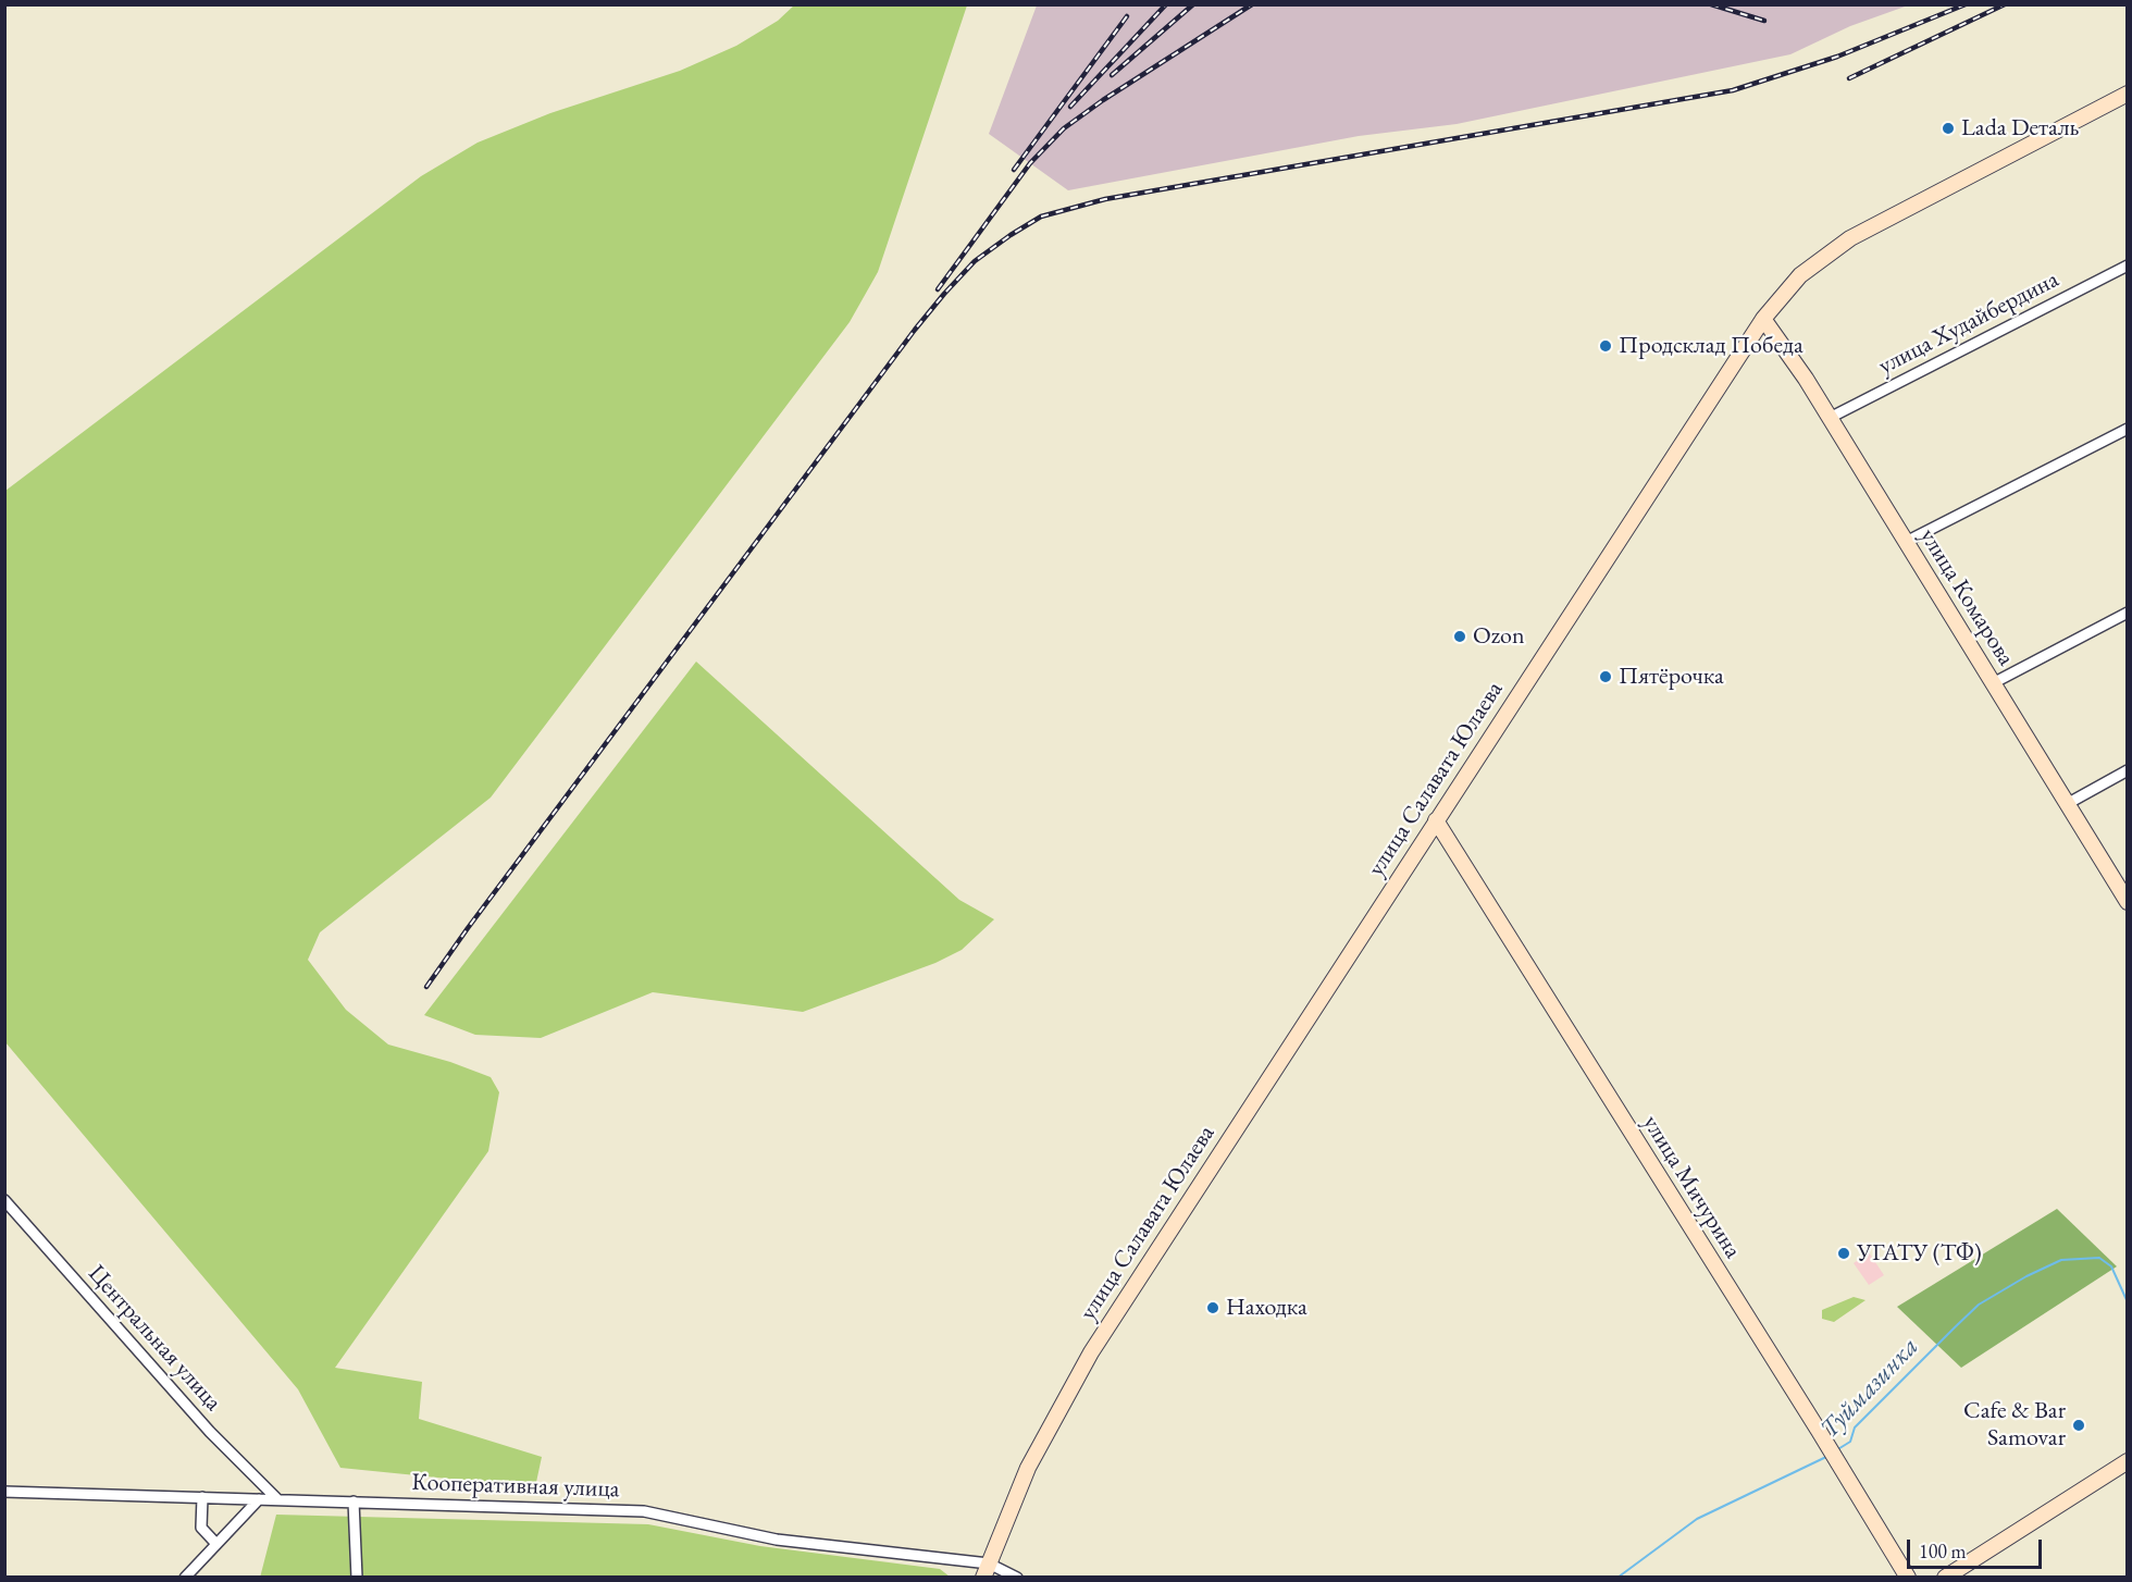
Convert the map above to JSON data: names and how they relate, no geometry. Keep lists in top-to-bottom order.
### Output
{
  "streets": {
    "street": [
      "улица Худайбердина",
      "улица Комарова",
      "улица Салавата Юлаева",
      "улица Мичурина",
      "Центральная улица",
      "Кооперативная улица"
    ]
  },
  "crossings": [
    ["улица Худайбердина", "улица Комарова"],
    ["улица Комарова", "улица Салавата Юлаева"],
    ["улица Салавата Юлаева", "улица Мичурина"],
    ["улица Салавата Юлаева", "Кооперативная улица"],
    ["Центральная улица", "Кооперативная улица"]
  ],
  "water": ["Туймазинка"],
  "places": [
    "Lada Dеталь",
    "Продсклад Победа",
    "Ozon",
    "Пятёрочка",
    "УГАТУ (ТФ)",
    "Находка",
    "Cafe & Bar Samovar"
  ],
  "scale_bar": "100 m"
}
